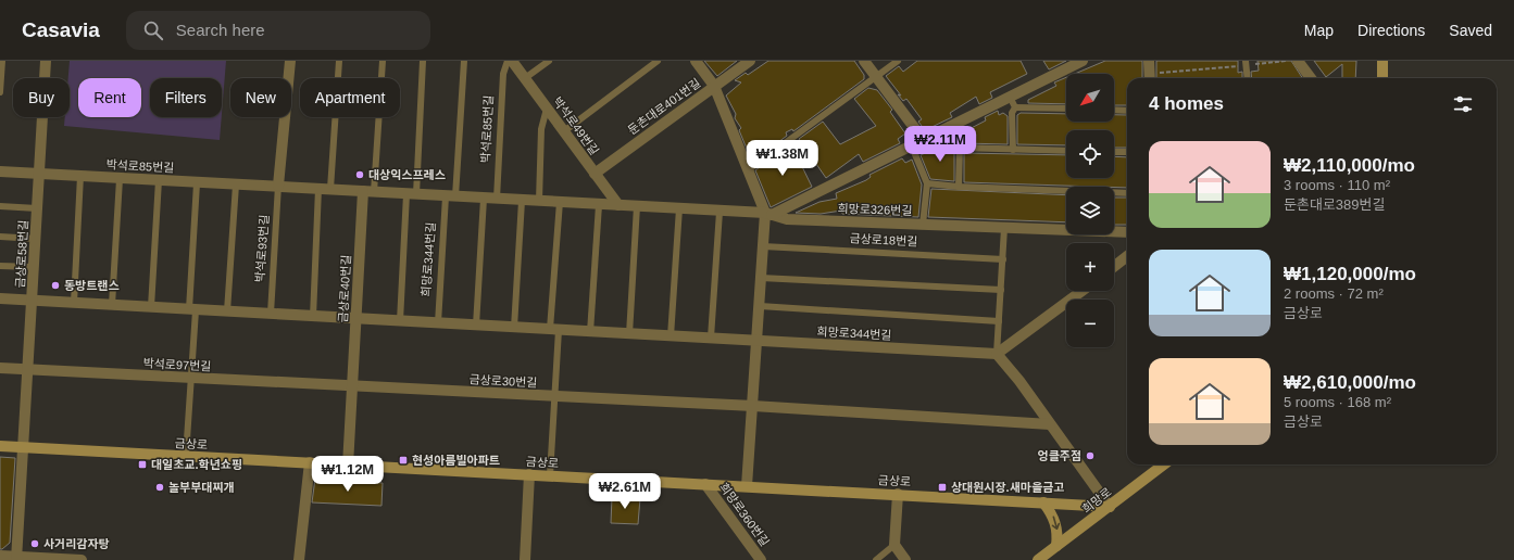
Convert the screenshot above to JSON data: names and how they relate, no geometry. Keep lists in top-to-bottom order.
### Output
{
  "streets": {
    "street": [
      "둔촌대로401번길",
      "박석로49번길",
      "박석로85번길",
      "희망로326번길",
      "금상로58번길",
      "희망로344번길",
      "금상로40번길",
      "박석로97번길",
      "금상로30번길",
      "금상로",
      "희망로",
      "희망로360번길"
    ],
    "lane": ["금상로18번길", "박석로93번길"]
  },
  "crossings": [
    ["둔촌대로401번길", "박석로49번길"],
    ["박석로49번길", "박석로85번길"],
    ["박석로49번길", "희망로326번길"],
    ["박석로85번길", "희망로326번길"],
    ["박석로85번길", "박석로93번길"],
    ["박석로85번길", "금상로58번길"],
    ["박석로85번길", "희망로344번길"],
    ["박석로85번길", "금상로40번길"],
    ["금상로58번길", "박석로97번길"],
    ["금상로58번길", "금상로"],
    ["희망로344번길", "금상로40번길"],
    ["희망로344번길", "금상로30번길"],
    ["금상로40번길", "박석로97번길"],
    ["금상로40번길", "금상로30번길"],
    ["금상로40번길", "금상로"],
    ["박석로97번길", "금상로30번길"],
    ["금상로30번길", "금상로"],
    ["금상로", "희망로"],
    ["금상로", "희망로360번길"]
  ],
  "places": {
    "other": [
      "대상익스프레스",
      "동방트랜스",
      "엉클주점",
      "놀부부대찌개",
      "사거리감자탕"
    ],
    "transit": ["현성아름빌아파트", "대일초교.학년쇼핑", "상대원시장.새마을금고"]
  },
  "north": "bottom left",
  "page": {
    "header": "Casavia",
    "search": "Search here",
    "nav": ["Map", "Directions", "Saved"],
    "map_buttons": ["+", "−"],
    "chip": [
      "Buy",
      "Rent",
      "Filters",
      "New",
      "Apartment"
    ],
    "heading": "4 homes",
    "price": [
      "₩2.11M",
      "₩1.38M",
      "₩1.12M",
      "₩2.61M"
    ],
    "list": [
      {
        "name": "₩2,110,000/mo",
        "note": "3 rooms · 110 m² · 둔촌대로389번길"
      },
      {
        "name": "₩1,120,000/mo",
        "note": "2 rooms · 72 m² · 금상로"
      },
      {
        "name": "₩2,610,000/mo",
        "note": "5 rooms · 168 m² · 금상로"
      }
    ]
  }
}
